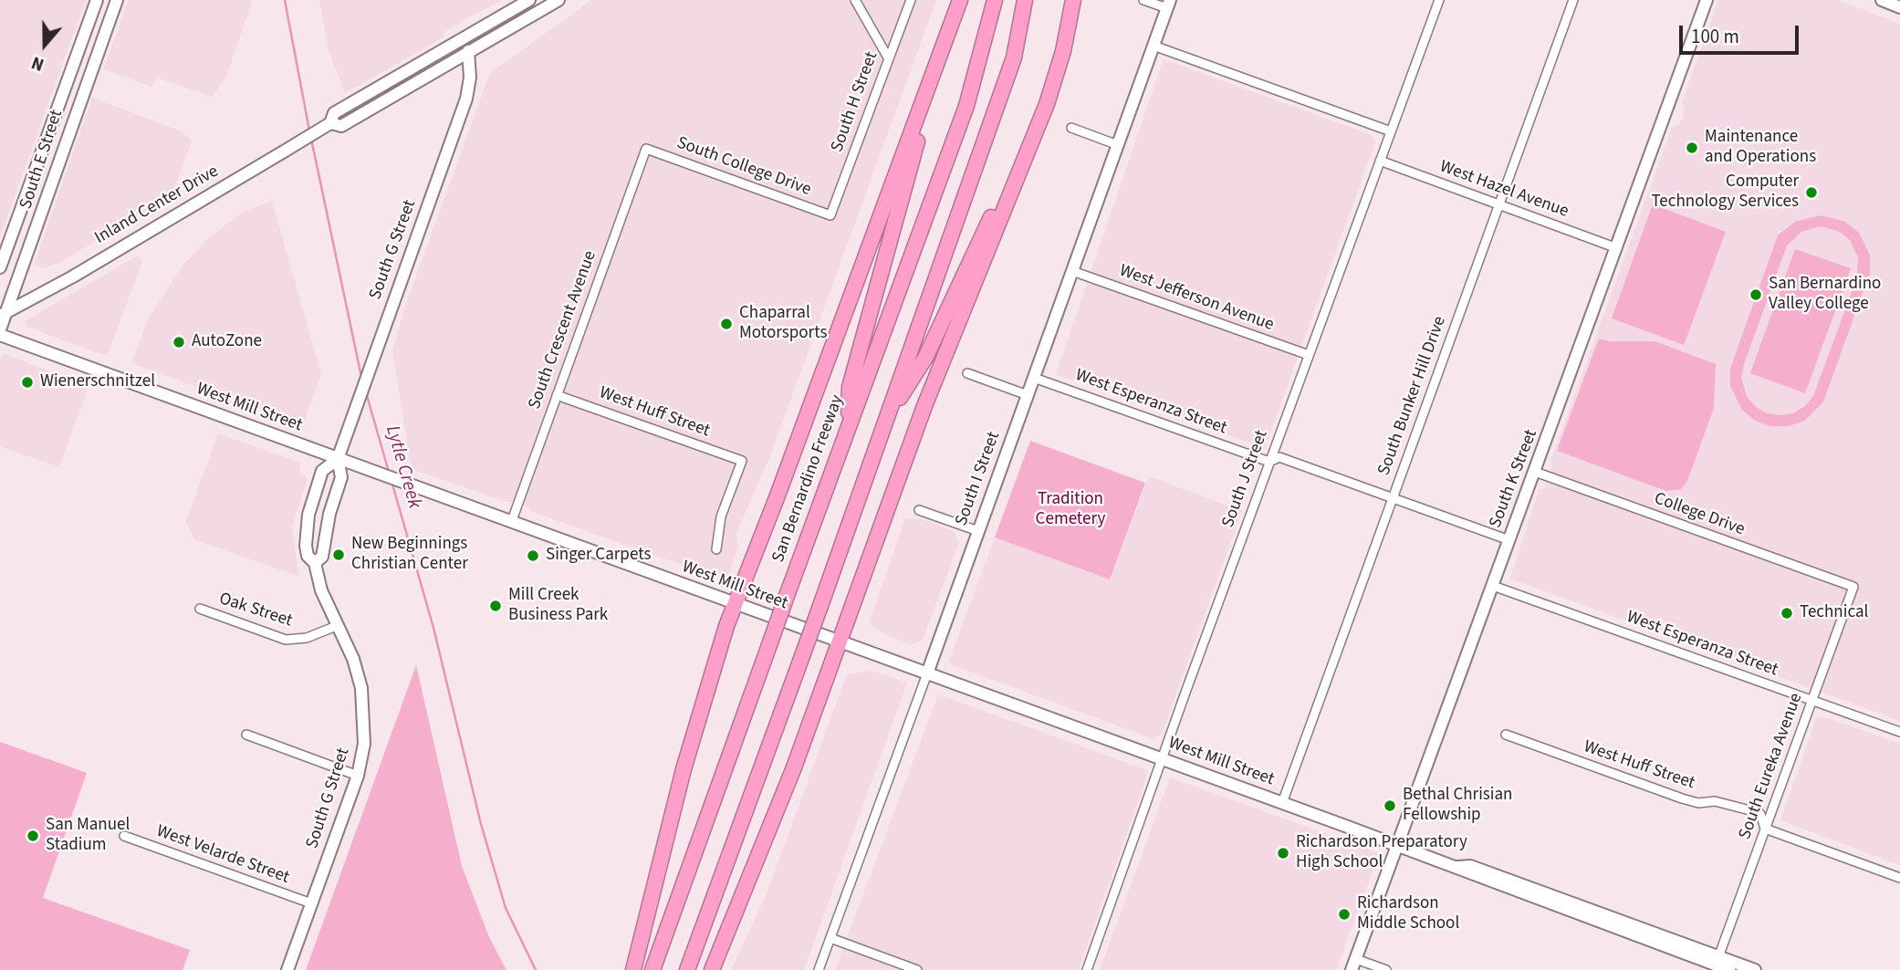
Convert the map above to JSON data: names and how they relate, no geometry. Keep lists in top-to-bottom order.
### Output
{
  "streets": {
    "highway": ["San Bernardino Freeway"],
    "main road": [
      "South E Street",
      "Inland Center Drive",
      "South G Street",
      "West Mill Street",
      "South I Street",
      "South K Street"
    ],
    "street": [
      "South H Street",
      "South College Drive",
      "West Hazel Avenue",
      "West Jefferson Avenue",
      "South Crescent Avenue",
      "South Bunker Hill Drive",
      "West Esperanza Street",
      "West Huff Street",
      "South J Street",
      "College Drive",
      "Oak Street",
      "South Eureka Avenue",
      "West Velarde Street"
    ]
  },
  "crossings": [
    ["South H Street", "South College Drive"],
    ["South E Street", "Inland Center Drive"],
    ["South College Drive", "South Crescent Avenue"],
    ["West Hazel Avenue", "South Bunker Hill Drive"],
    ["West Hazel Avenue", "South J Street"],
    ["West Hazel Avenue", "South K Street"],
    ["Inland Center Drive", "South G Street"],
    ["South G Street", "West Mill Street"],
    ["South G Street", "Oak Street"],
    ["South G Street", "West Velarde Street"],
    ["West Jefferson Avenue", "South I Street"],
    ["West Jefferson Avenue", "South J Street"],
    ["South Crescent Avenue", "West Mill Street"],
    ["South Crescent Avenue", "West Huff Street"],
    ["South Bunker Hill Drive", "West Esperanza Street"],
    ["South Bunker Hill Drive", "West Mill Street"],
    ["West Esperanza Street", "South I Street"],
    ["West Esperanza Street", "South J Street"],
    ["West Esperanza Street", "South K Street"],
    ["West Esperanza Street", "South Eureka Avenue"],
    ["West Mill Street", "South I Street"],
    ["West Mill Street", "South J Street"],
    ["West Mill Street", "South K Street"],
    ["West Mill Street", "South Eureka Avenue"],
    ["West Huff Street", "South Eureka Avenue"],
    ["South K Street", "College Drive"],
    ["College Drive", "South Eureka Avenue"]
  ],
  "water": ["Lytle Creek"],
  "parks": ["Tradition Cemetery"],
  "places": [
    "Maintenance and Operations",
    "Computer Technology Services",
    "San Bernardino Valley College",
    "Chaparral Motorsports",
    "AutoZone",
    "Wienerschnitzel",
    "New Beginnings Christian Center",
    "Singer Carpets",
    "Mill Creek Business Park",
    "Technical",
    "Bethal Chrisian Fellowship",
    "San Manuel Stadium",
    "Richardson Preparatory High School",
    "Richardson Middle School"
  ],
  "scale_bar": "100 m",
  "north": "bottom"
}
